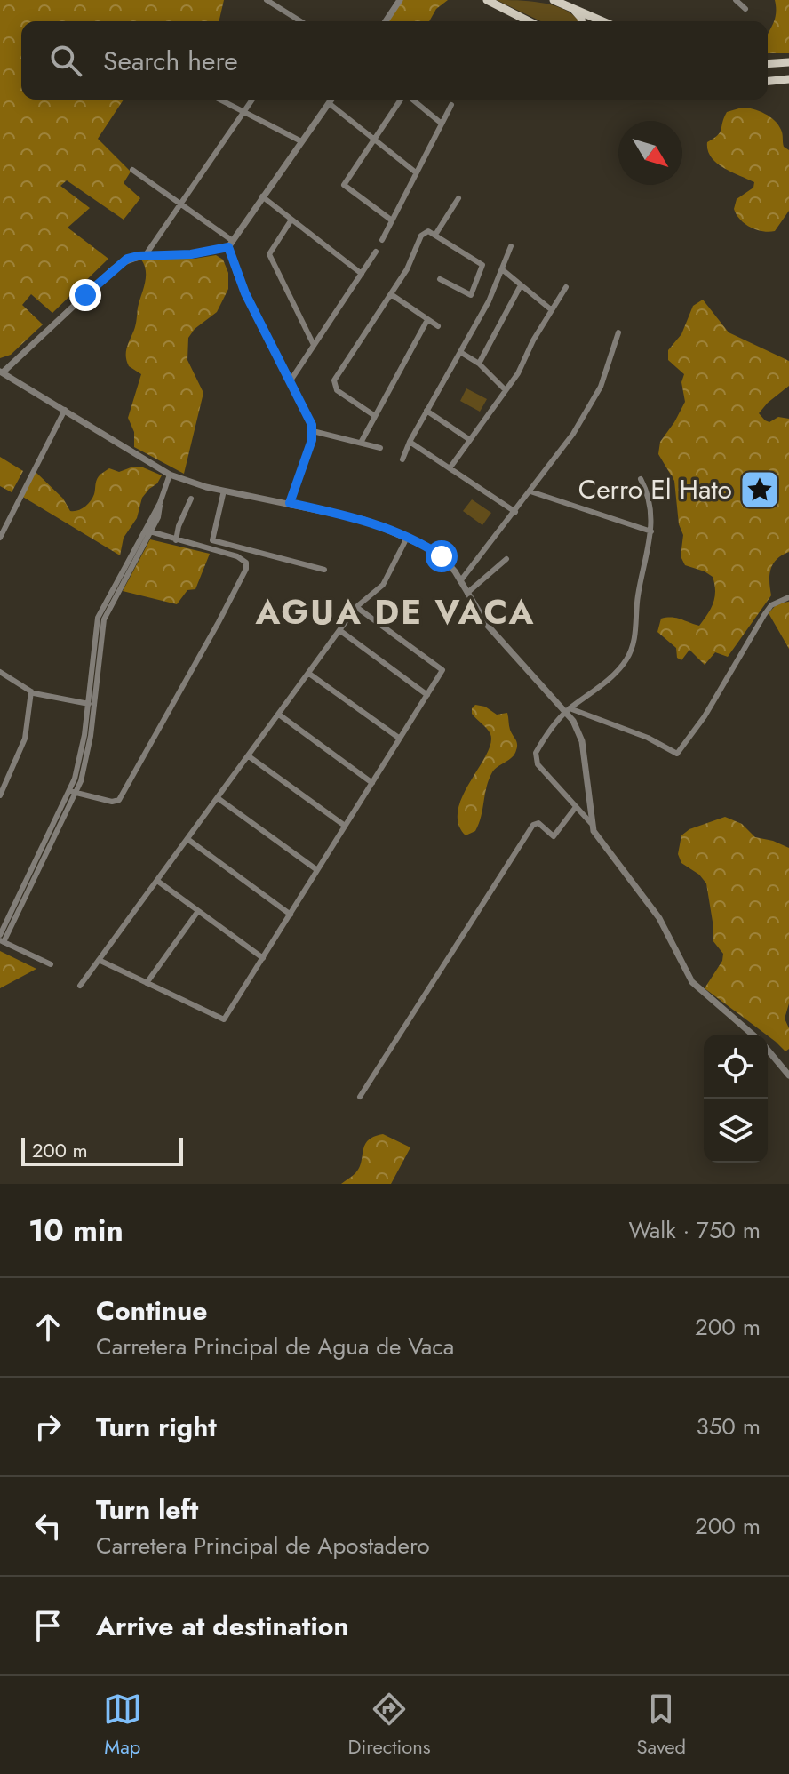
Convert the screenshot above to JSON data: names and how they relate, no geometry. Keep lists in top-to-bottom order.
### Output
{
  "districts": ["AGUA DE VACA"],
  "places": {
    "place": ["Cerro El Hato"]
  },
  "scale_bar": "200 m",
  "north": "bottom right",
  "page": {
    "search": "Search here",
    "scale": "200 m",
    "heading": ["10 min", "Walk · 750 m"],
    "list": [
      ["Continue", "Carretera Principal de Agua de Vaca", "200 m"],
      ["Turn right", "350 m"],
      ["Turn left", "Carretera Principal de Apostadero", "200 m"],
      "Arrive at destination"
    ],
    "nav": ["Map", "Directions", "Saved"]
  }
}
